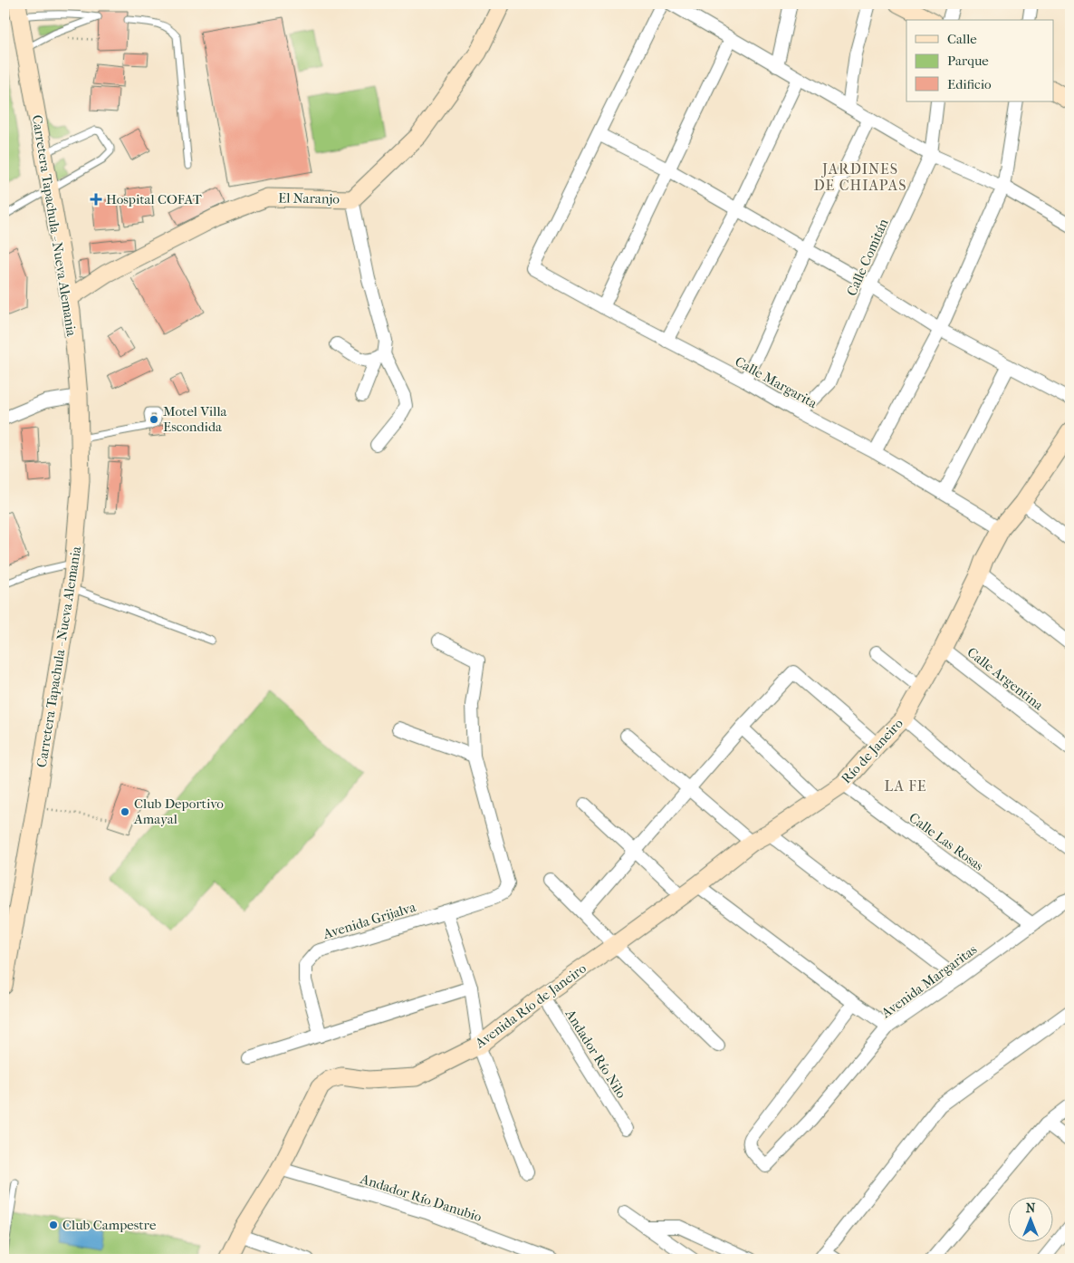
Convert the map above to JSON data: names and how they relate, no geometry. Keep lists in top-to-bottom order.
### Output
{
  "streets": {
    "street": [
      "El Naranjo",
      "Carretera Tapachula - Nueva Alemania",
      "Calle Comitán",
      "Calle Margarita",
      "Calle Argentina",
      "Río de Janeiro",
      "Calle Las Rosas",
      "Avenida Grijalva",
      "Avenida Margaritas",
      "Avenida Río de Janeiro",
      "Andador Río Nilo",
      "Andador Río Danubio"
    ]
  },
  "crossings": [
    ["El Naranjo", "Carretera Tapachula - Nueva Alemania"],
    ["Calle Comitán", "Calle Margarita"],
    ["Calle Margarita", "Río de Janeiro"],
    ["Calle Argentina", "Río de Janeiro"],
    ["Río de Janeiro", "Calle Las Rosas"],
    ["Río de Janeiro", "Avenida Río de Janeiro"],
    ["Calle Las Rosas", "Avenida Margaritas"],
    ["Avenida Río de Janeiro", "Andador Río Nilo"],
    ["Avenida Río de Janeiro", "Andador Río Danubio"]
  ],
  "districts": ["JARDINES DE CHIAPAS", "LA FE"],
  "places": {
    "health": ["Hospital COFAT"],
    "other": ["Motel Villa Escondida", "Club Deportivo Amayal", "Club Campestre"]
  },
  "legend": ["Calle", "Parque", "Edificio"],
  "north": "top"
}
